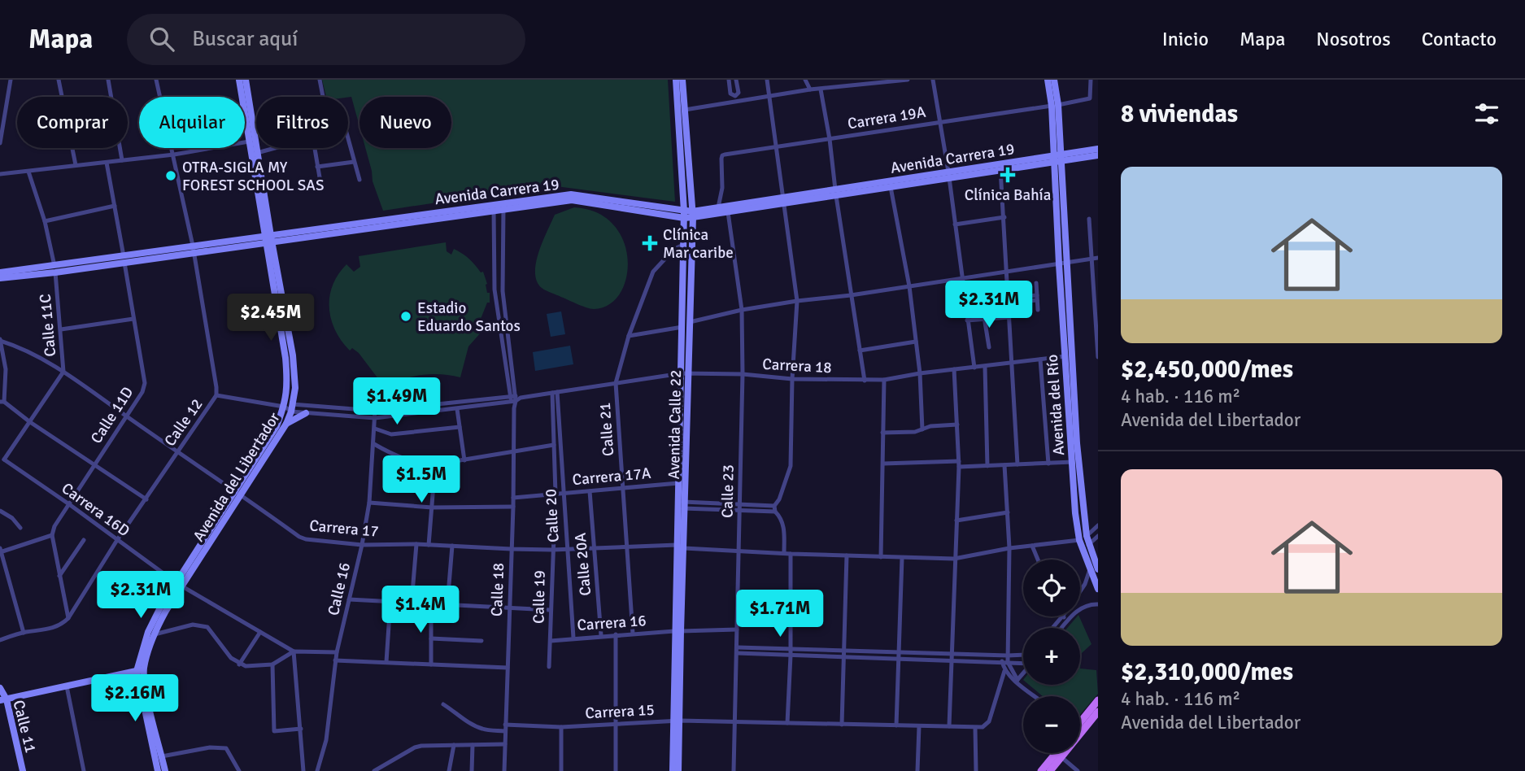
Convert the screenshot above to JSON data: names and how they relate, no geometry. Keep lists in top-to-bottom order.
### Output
{
  "streets": {
    "main road": [
      "Avenida Carrera 19",
      "Avenida del Río",
      "Avenida Calle 22",
      "Avenida del Libertador",
      "Calle 11"
    ],
    "street": [
      "Carrera 19A",
      "Calle 11C",
      "Carrera 18",
      "Calle 11D",
      "Calle 12",
      "Calle 21",
      "Carrera 17A",
      "Calle 23",
      "Carrera 16D",
      "Calle 20",
      "Carrera 17",
      "Calle 20A",
      "Calle 16",
      "Calle 18",
      "Calle 19",
      "Carrera 16",
      "Carrera 15"
    ]
  },
  "crossings": [
    ["Carrera 19A", "Avenida Carrera 19"],
    ["Carrera 19A", "Avenida del Río"],
    ["Avenida Carrera 19", "Calle 11C"],
    ["Avenida Carrera 19", "Avenida del Río"],
    ["Avenida Carrera 19", "Calle 11D"],
    ["Avenida Carrera 19", "Calle 12"],
    ["Avenida Carrera 19", "Avenida Calle 22"],
    ["Avenida Carrera 19", "Avenida del Libertador"],
    ["Avenida Carrera 19", "Calle 23"],
    ["Avenida Carrera 19", "Calle 18"],
    ["Calle 11C", "Carrera 16D"],
    ["Calle 11C", "Carrera 17"],
    ["Carrera 18", "Avenida del Río"],
    ["Carrera 18", "Calle 12"],
    ["Carrera 18", "Avenida Calle 22"],
    ["Carrera 18", "Calle 21"],
    ["Carrera 18", "Avenida del Libertador"],
    ["Carrera 18", "Calle 23"],
    ["Carrera 18", "Calle 20"],
    ["Carrera 18", "Calle 16"],
    ["Carrera 18", "Calle 18"],
    ["Calle 11D", "Carrera 16D"],
    ["Calle 11D", "Carrera 17"],
    ["Calle 12", "Carrera 16D"],
    ["Calle 12", "Carrera 17"],
    ["Avenida Calle 22", "Calle 21"],
    ["Avenida Calle 22", "Carrera 17A"],
    ["Avenida Calle 22", "Carrera 17"],
    ["Avenida Calle 22", "Carrera 16"],
    ["Avenida Calle 22", "Carrera 15"],
    ["Calle 21", "Carrera 17A"],
    ["Calle 21", "Carrera 17"],
    ["Calle 21", "Carrera 16"],
    ["Carrera 17A", "Calle 20"],
    ["Carrera 17A", "Calle 20A"],
    ["Carrera 17A", "Calle 18"],
    ["Carrera 17A", "Calle 19"],
    ["Avenida del Libertador", "Carrera 16D"],
    ["Avenida del Libertador", "Carrera 17"],
    ["Calle 23", "Carrera 16"],
    ["Calle 23", "Carrera 15"],
    ["Calle 20", "Carrera 17"],
    ["Calle 20", "Calle 19"],
    ["Calle 20", "Carrera 16"],
    ["Carrera 17", "Calle 20A"],
    ["Carrera 17", "Calle 16"],
    ["Carrera 17", "Calle 18"],
    ["Carrera 17", "Calle 19"],
    ["Calle 20A", "Carrera 16"],
    ["Calle 18", "Carrera 15"],
    ["Calle 19", "Carrera 16"]
  ],
  "places": {
    "health": ["Clínica Bahía", "Clínica Mar caribe"],
    "other": ["OTRA-SIGLA MY FOREST SCHOOL SAS", "Estadio Eduardo Santos"]
  },
  "page": {
    "header": "Mapa",
    "search": "Buscar aquí",
    "nav": [
      "Inicio",
      "Mapa",
      "Nosotros",
      "Contacto"
    ],
    "heading": "8 viviendas",
    "chip": [
      "Comprar",
      "Alquilar",
      "Filtros",
      "Nuevo"
    ],
    "list": [
      {
        "name": "$2,450,000/mes",
        "note": "4 hab. · 116 m² · Avenida del Libertador"
      },
      {
        "name": "$2,310,000/mes",
        "note": "4 hab. · 116 m² · Avenida del Libertador"
      }
    ],
    "price": [
      "$2.31M",
      "$2.45M",
      "$1.49M",
      "$1.5M",
      "$2.31M",
      "$1.4M",
      "$1.71M",
      "$2.16M"
    ],
    "map_buttons": ["+", "−"]
  }
}
